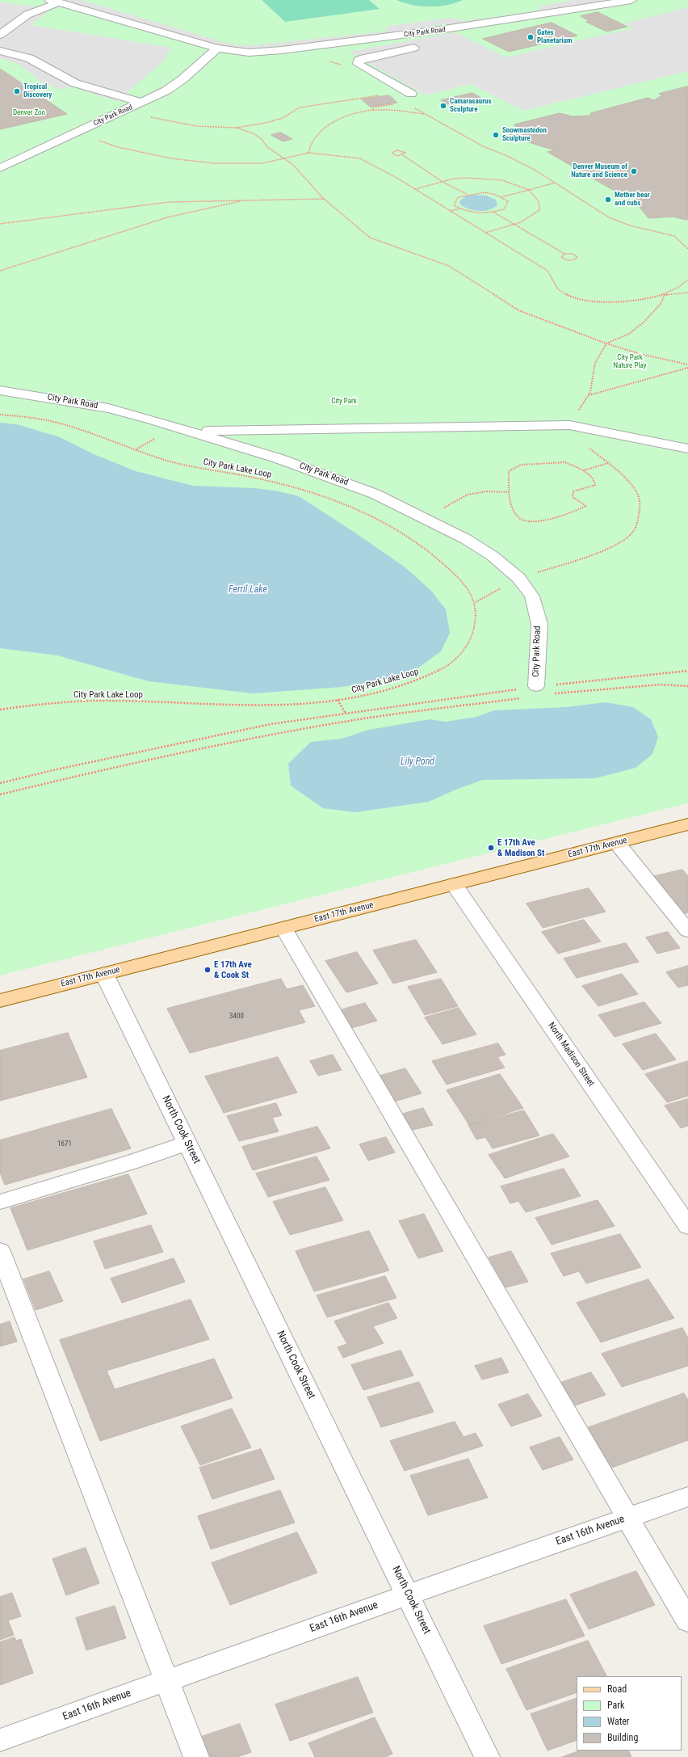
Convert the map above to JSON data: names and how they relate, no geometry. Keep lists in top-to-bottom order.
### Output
{
  "streets": {
    "main road": ["East 17th Avenue"],
    "street": [
      "City Park Road",
      "North Madison Street",
      "North Cook Street",
      "East 16th Avenue"
    ],
    "path": ["City Park Lake Loop"]
  },
  "crossings": [
    ["East 17th Avenue", "North Madison Street"],
    ["East 17th Avenue", "North Cook Street"],
    ["North Cook Street", "East 16th Avenue"]
  ],
  "water": ["Ferril Lake", "Lily Pond"],
  "parks": ["Denver Zoo", "City Park Nature Play", "City Park"],
  "places": [
    "Gates Planetarium",
    "Tropical Discovery",
    "Camarasaurus Sculpture",
    "Snowmastodon Sculpture",
    "Denver Museum of Nature and Science",
    "Mother bear and cubs",
    "E 17th Ave & Madison St",
    "E 17th Ave & Cook St"
  ],
  "house_numbers": ["3400", "1671"],
  "legend": [
    "Road",
    "Park",
    "Water",
    "Building"
  ]
}
